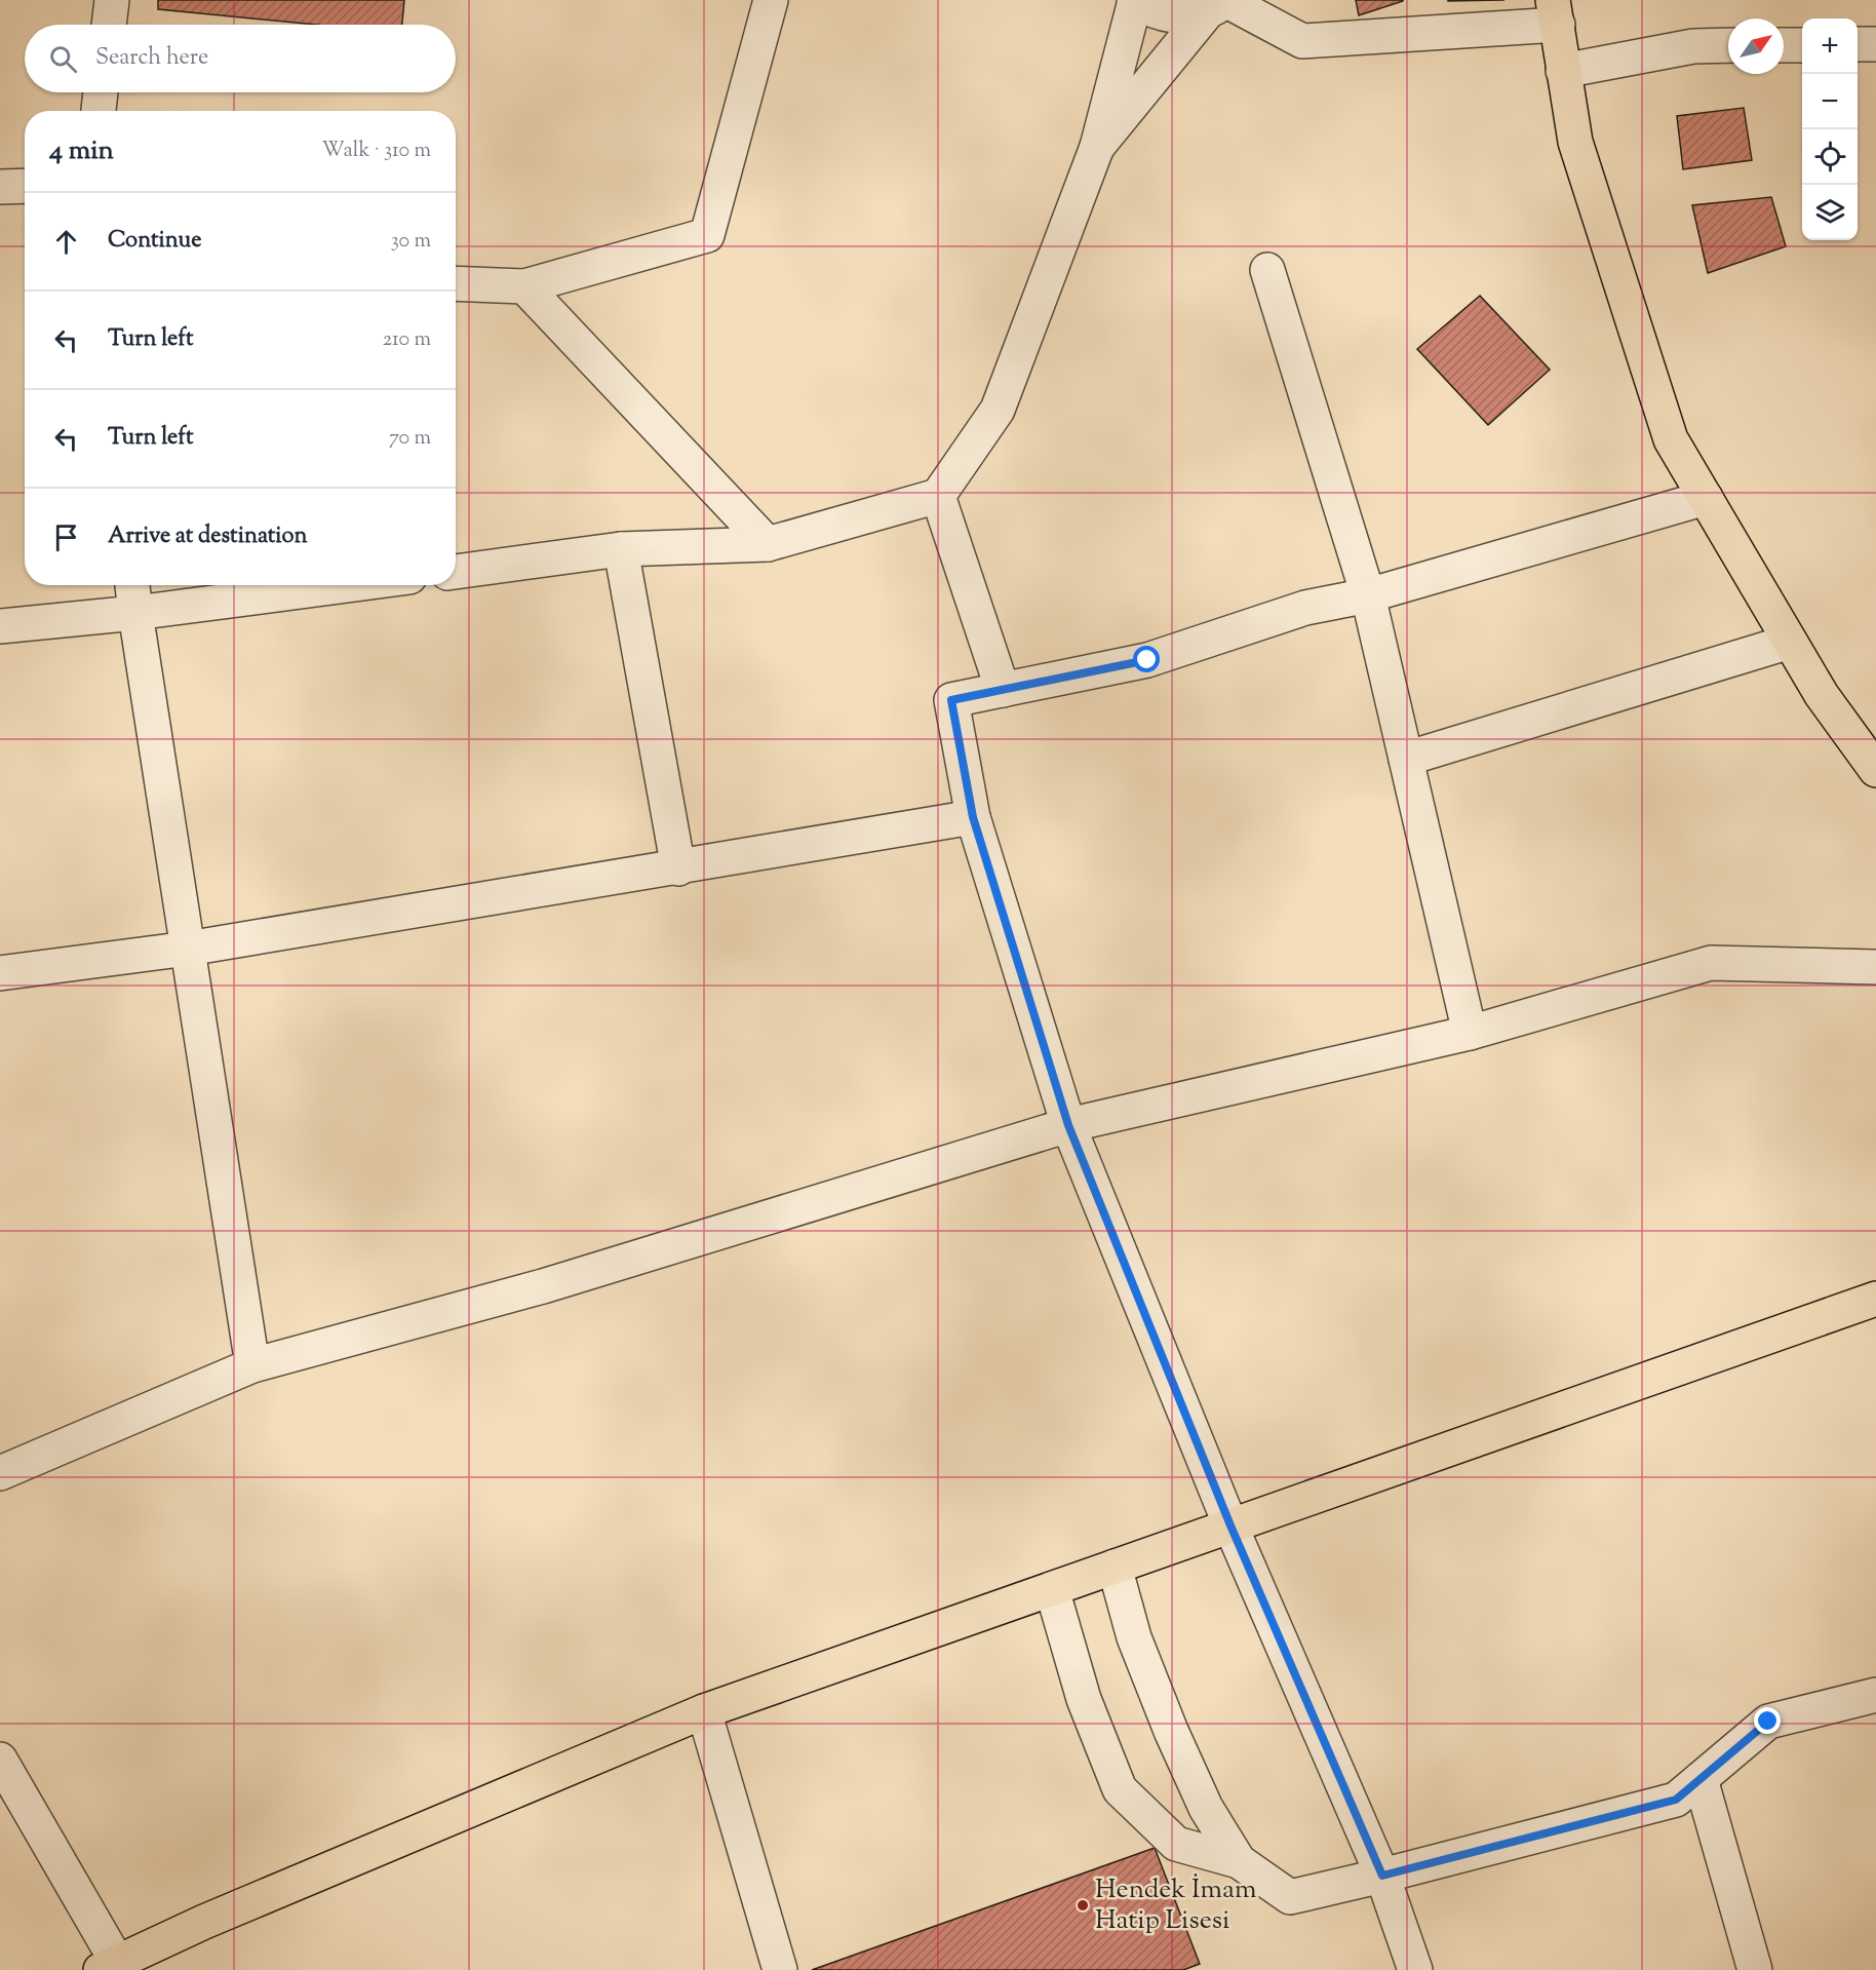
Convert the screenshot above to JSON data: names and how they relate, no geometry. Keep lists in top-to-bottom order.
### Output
{
  "places": ["Hendek İmam Hatip Lisesi"],
  "north": "top right",
  "page": {
    "map_buttons": ["+", "−"],
    "search": "Search here",
    "heading": ["4 min", "Walk · 310 m"],
    "list": [
      ["Continue", "30 m"],
      ["Turn left", "210 m"],
      ["Turn left", "70 m"],
      "Arrive at destination"
    ]
  }
}
